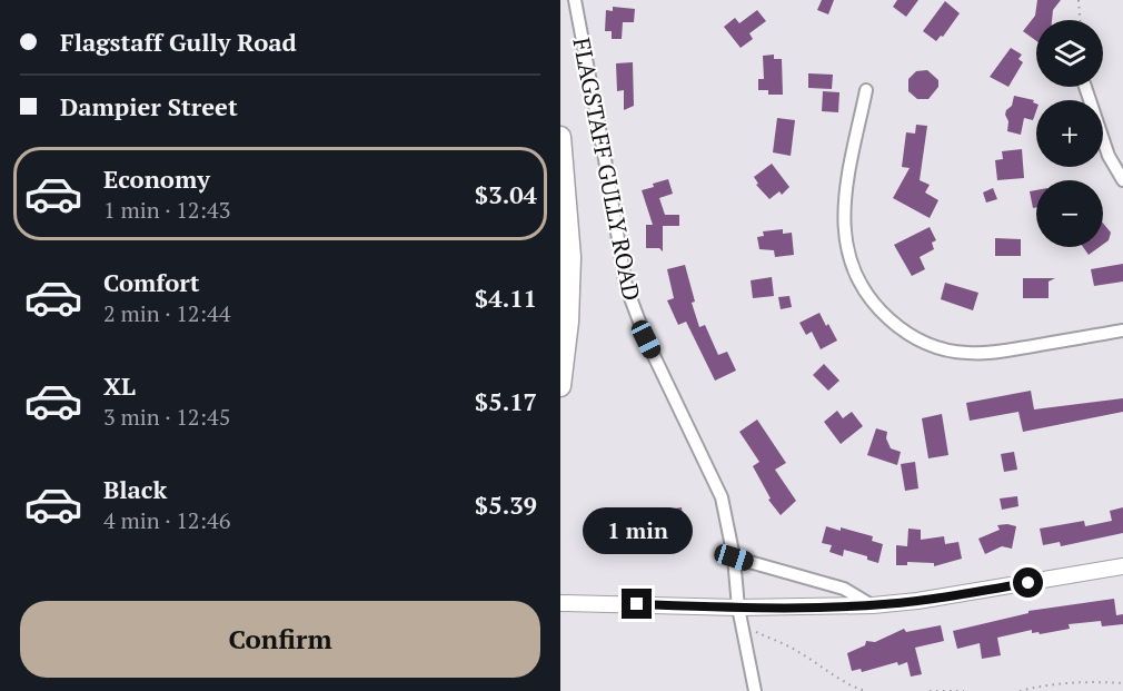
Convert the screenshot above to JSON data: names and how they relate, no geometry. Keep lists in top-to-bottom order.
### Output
{
  "streets": {
    "street": ["FLAGSTAFF GULLY ROAD"]
  },
  "page": {
    "banner": ["Flagstaff Gully Road", "Dampier Street"],
    "map_buttons": ["+", "−"],
    "list": [
      {
        "name": "Economy",
        "note": "1 min · 12:43",
        "value": "$3.04"
      },
      {
        "name": "Comfort",
        "note": "2 min · 12:44",
        "value": "$4.11"
      },
      {
        "name": "XL",
        "note": "3 min · 12:45",
        "value": "$5.17"
      },
      {
        "name": "Black",
        "note": "4 min · 12:46",
        "value": "$5.39"
      }
    ],
    "bubble": "1 min",
    "buttons": "Confirm"
  }
}
